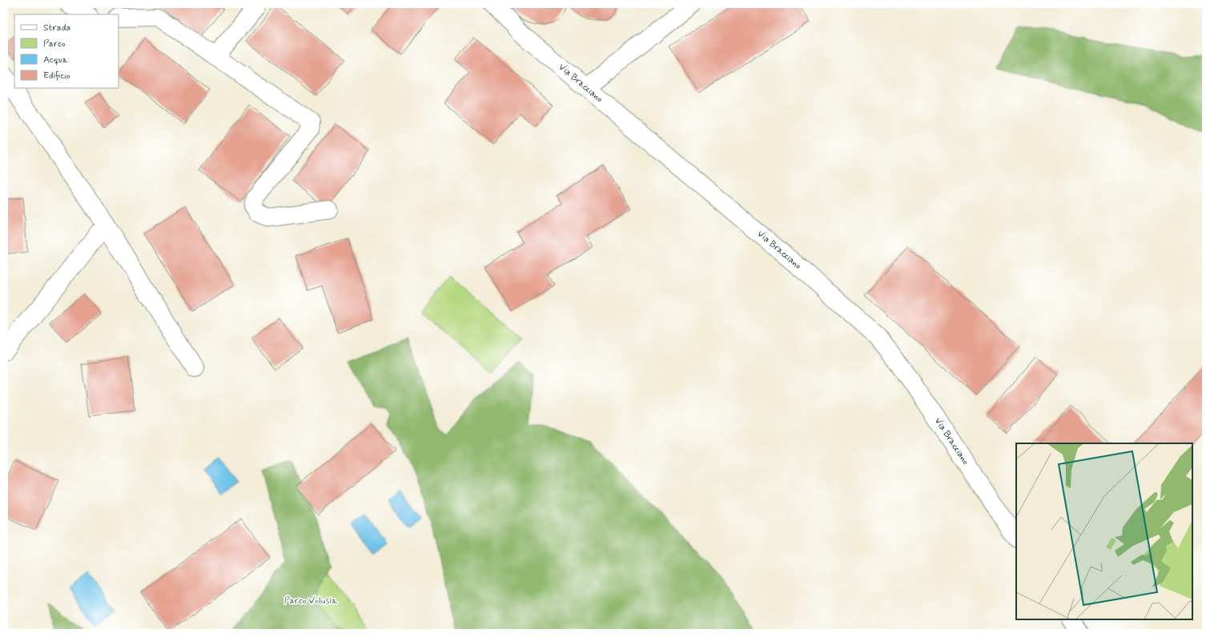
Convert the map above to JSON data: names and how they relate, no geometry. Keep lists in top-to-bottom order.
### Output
{
  "streets": {
    "street": ["Via Bracciano"]
  },
  "parks": ["Parco Volusia"],
  "legend": [
    "Strada",
    "Parco",
    "Acqua",
    "Edificio"
  ]
}
